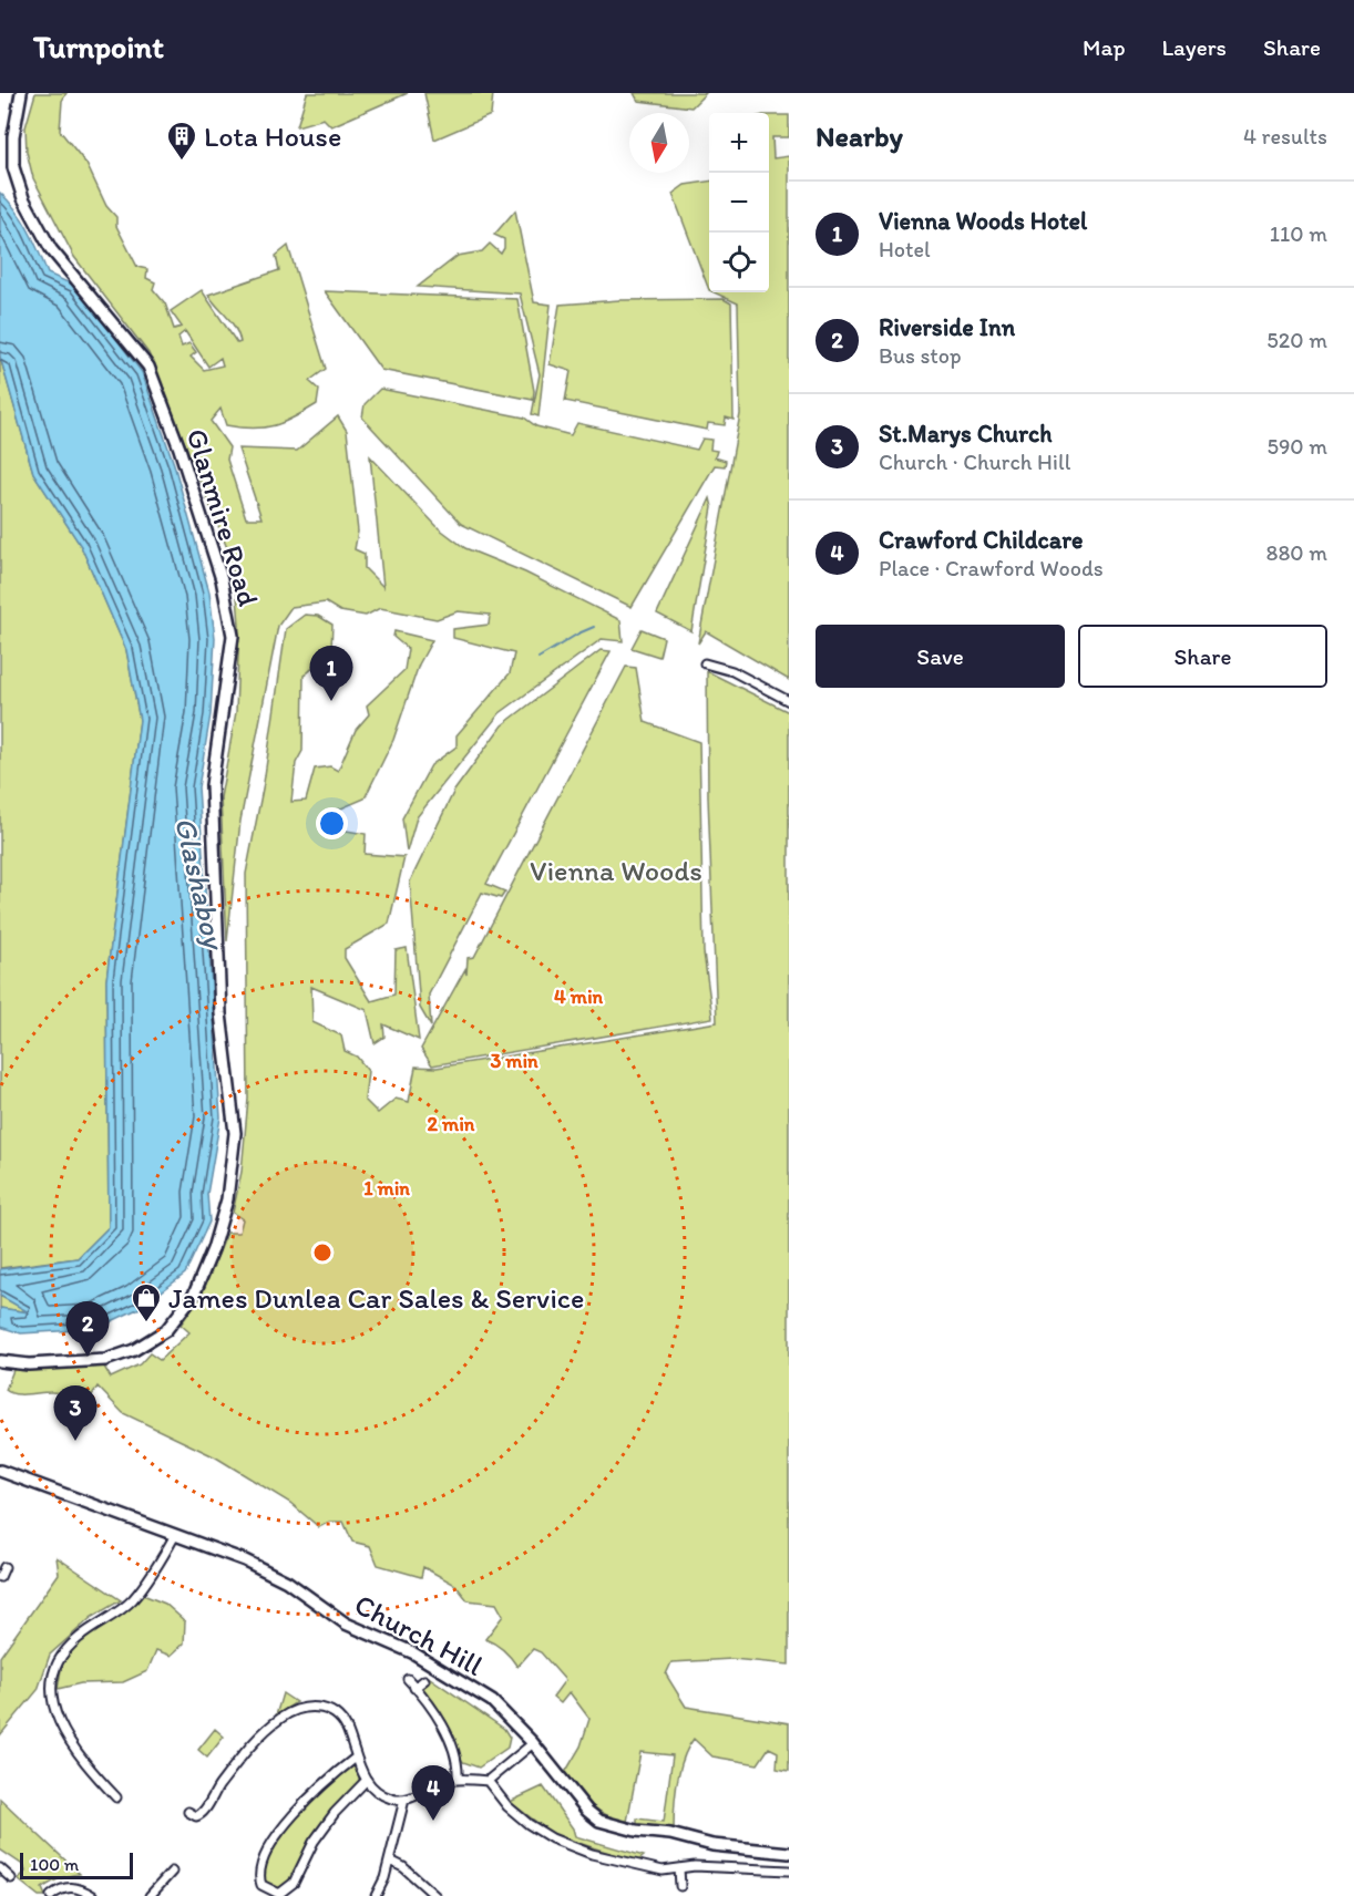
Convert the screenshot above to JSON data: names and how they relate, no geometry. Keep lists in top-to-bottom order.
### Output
{
  "streets": {
    "main road": ["Glanmire Road", "Church Hill"]
  },
  "water": ["Glashaboy"],
  "parks": ["Vienna Woods"],
  "places": {
    "building": ["Lota House"],
    "shop": ["James Dunlea Car Sales & Service"]
  },
  "scale_bar": "100 m",
  "north": "bottom",
  "page": {
    "header": "Turnpoint",
    "nav": ["Map", "Layers", "Share"],
    "heading": ["Nearby", "4 results"],
    "map_buttons": ["+", "−"],
    "list": [
      {
        "mark": "1",
        "name": "Vienna Woods Hotel",
        "note": "Hotel",
        "value": "110 m"
      },
      {
        "mark": "2",
        "name": "Riverside Inn",
        "note": "Bus stop",
        "value": "520 m"
      },
      {
        "mark": "3",
        "name": "St.Marys Church",
        "note": "Church · Church Hill",
        "value": "590 m"
      },
      {
        "mark": "4",
        "name": "Crawford Childcare",
        "note": "Place · Crawford Woods",
        "value": "880 m"
      }
    ],
    "buttons": ["Save", "Share"],
    "pins": [
      "1",
      "2",
      "3",
      "4"
    ],
    "scale": "100 m"
  },
  "rings": [
    "4 min",
    "3 min",
    "2 min",
    "1 min"
  ]
}
